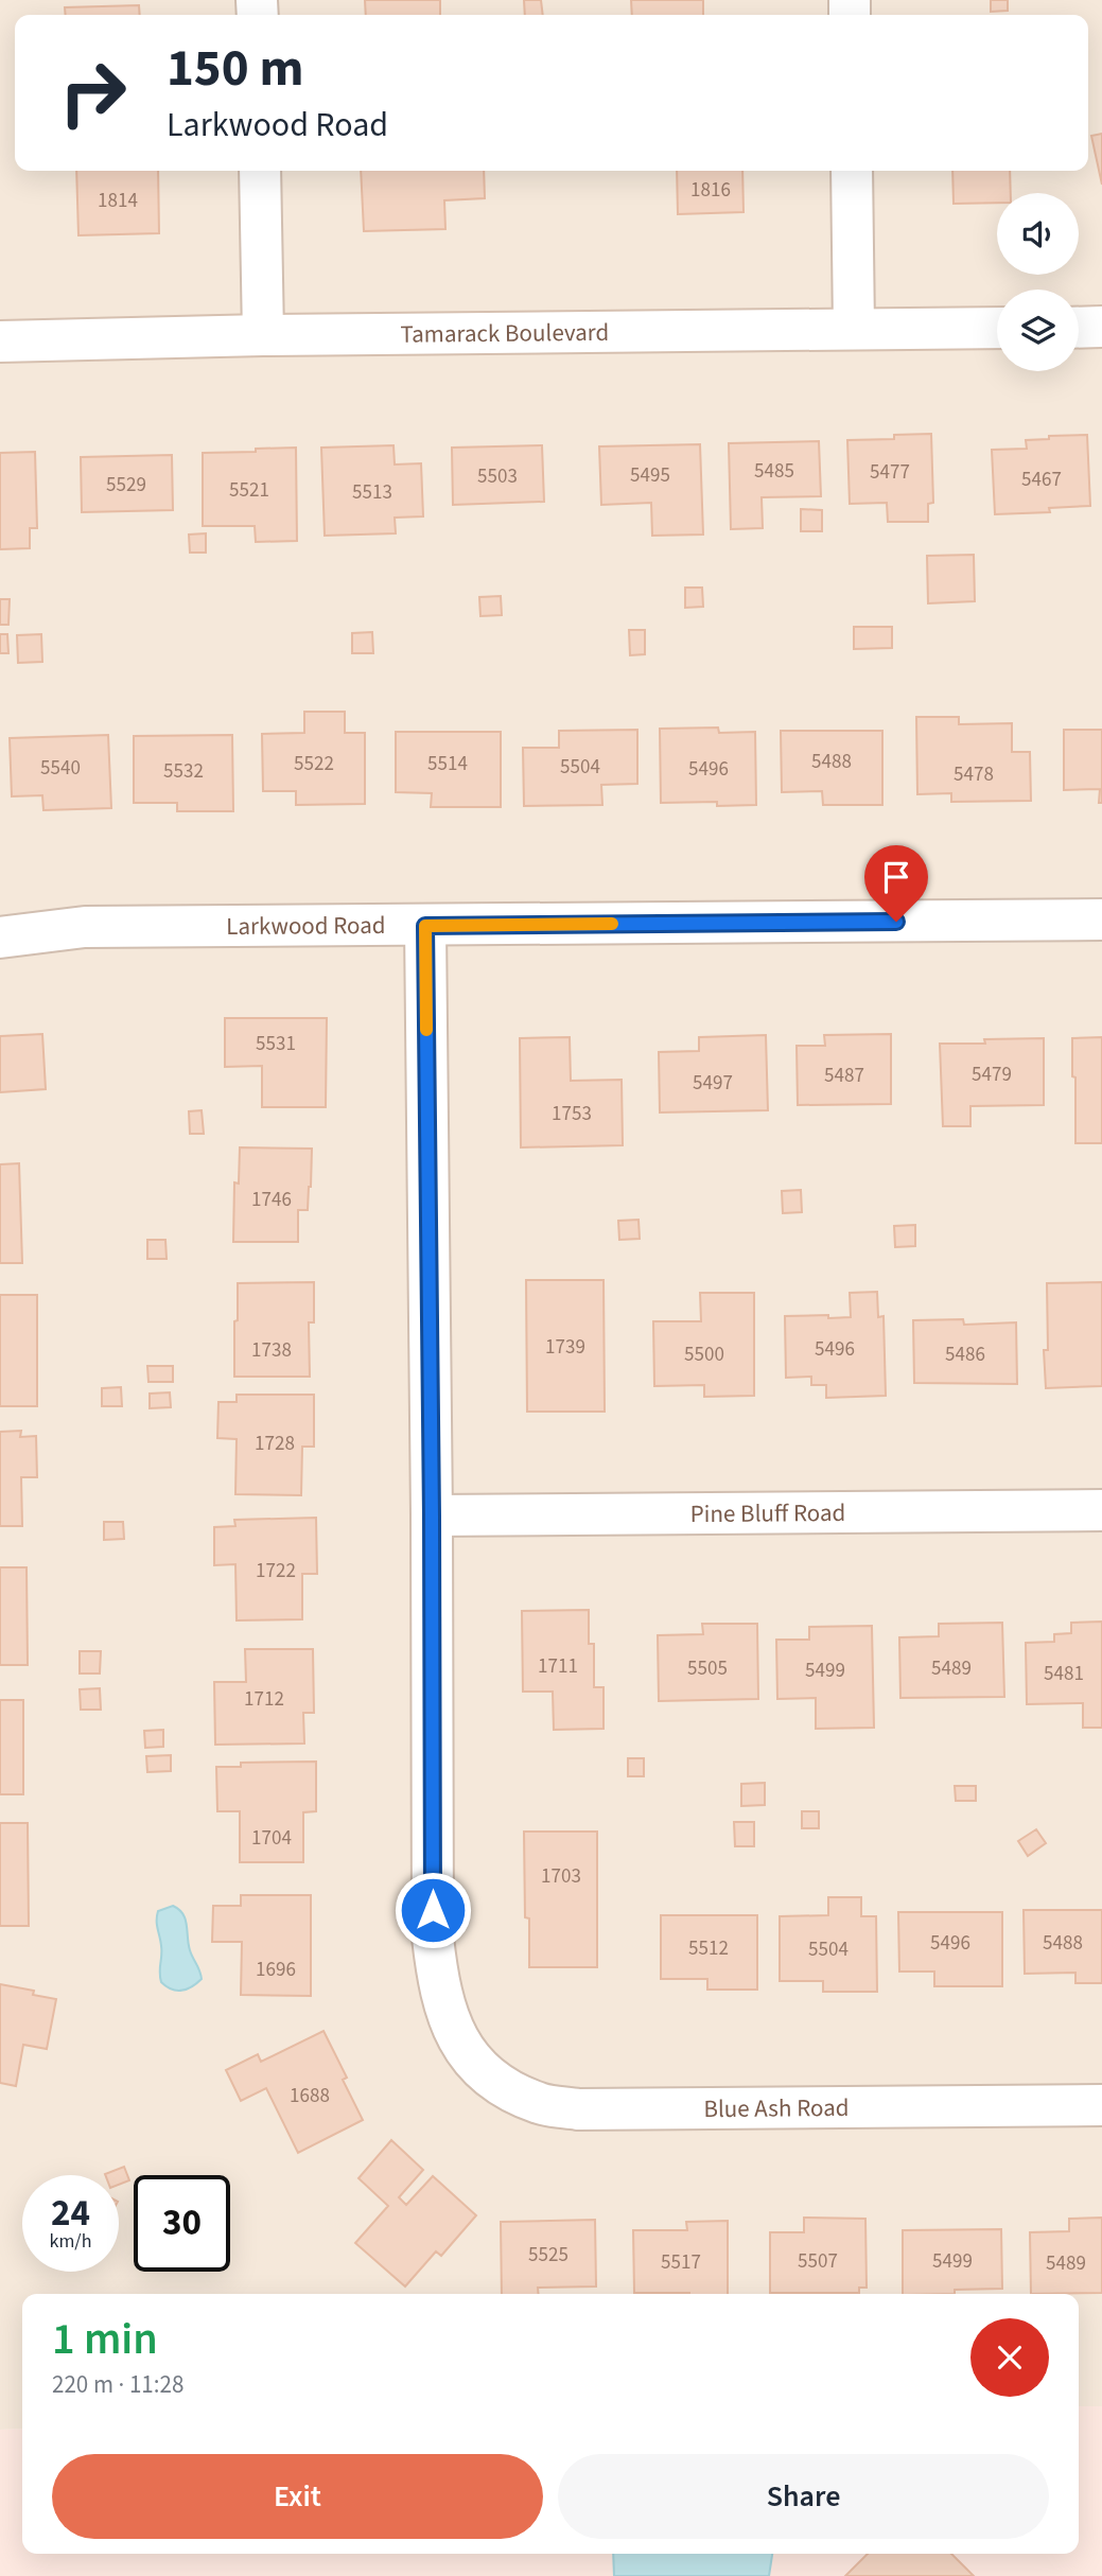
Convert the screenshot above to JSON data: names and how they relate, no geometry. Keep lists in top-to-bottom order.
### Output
{
  "streets": {
    "street": [
      "Tamarack Boulevard",
      "Larkwood Road",
      "Pine Bluff Road",
      "Blue Ash Road"
    ]
  },
  "crossings": [
    ["Pine Bluff Road", "Blue Ash Road"]
  ],
  "house_numbers": [
    "1816",
    "1814",
    "5485",
    "5477",
    "5495",
    "5503",
    "5467",
    "5529",
    "5521",
    "5513",
    "5488",
    "5522",
    "5514",
    "5504",
    "5540",
    "5496",
    "5532",
    "5478",
    "5531",
    "5479",
    "5487",
    "5497",
    "1753",
    "1746",
    "1739",
    "5496",
    "1738",
    "5500",
    "5486",
    "1728",
    "1722",
    "1711",
    "5505",
    "5489",
    "5499",
    "5481",
    "1712",
    "1704",
    "1703",
    "5496",
    "5488",
    "5512",
    "5504",
    "1696",
    "1688",
    "5525",
    "5507",
    "5499",
    "5517",
    "5489"
  ],
  "page": {
    "turn": ["150 m", "Larkwood Road"],
    "speed": "24 km/h",
    "limit": "30",
    "heading": ["1 min", "220 m · 11:28"],
    "buttons": ["Exit", "Share"]
  }
}
